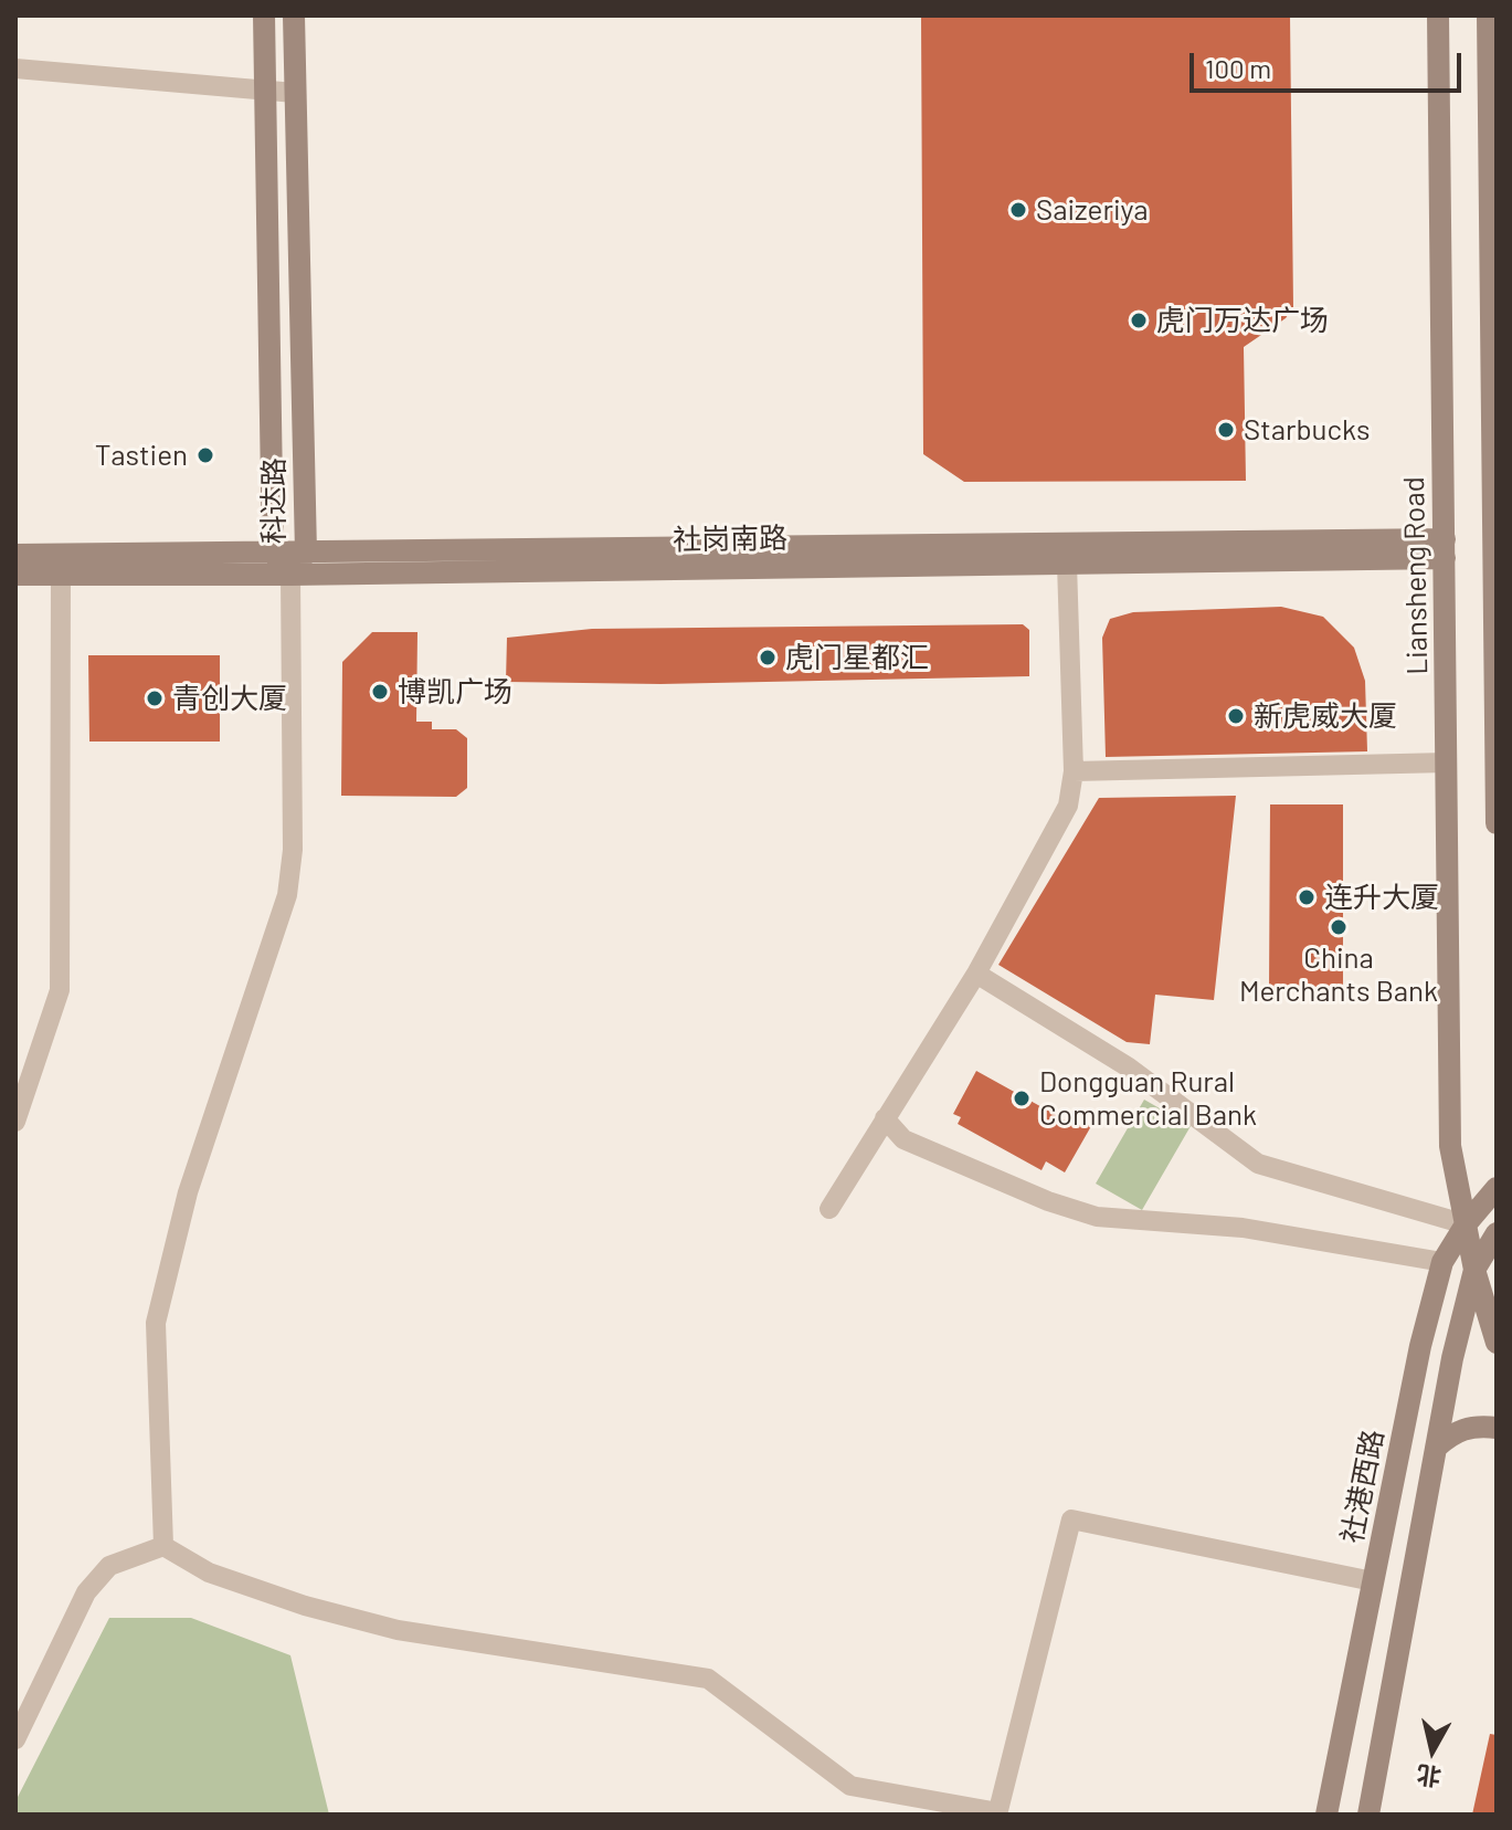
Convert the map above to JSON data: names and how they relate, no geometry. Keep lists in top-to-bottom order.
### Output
{
  "streets": {
    "street": [
      "科达路",
      "社岗南路",
      "Liansheng Road",
      "社港西路"
    ]
  },
  "crossings": [
    ["科达路", "社岗南路"],
    ["社岗南路", "Liansheng Road"],
    ["Liansheng Road", "社港西路"]
  ],
  "places": [
    "Saizeriya",
    "虎门万达广场",
    "Starbucks",
    "Tastien",
    "虎门星都汇",
    "博凯广场",
    "青创大厦",
    "新虎威大厦",
    "连升大厦",
    "China Merchants Bank",
    "Dongguan Rural Commercial Bank"
  ],
  "scale_bar": "100 m",
  "north": "bottom"
}
